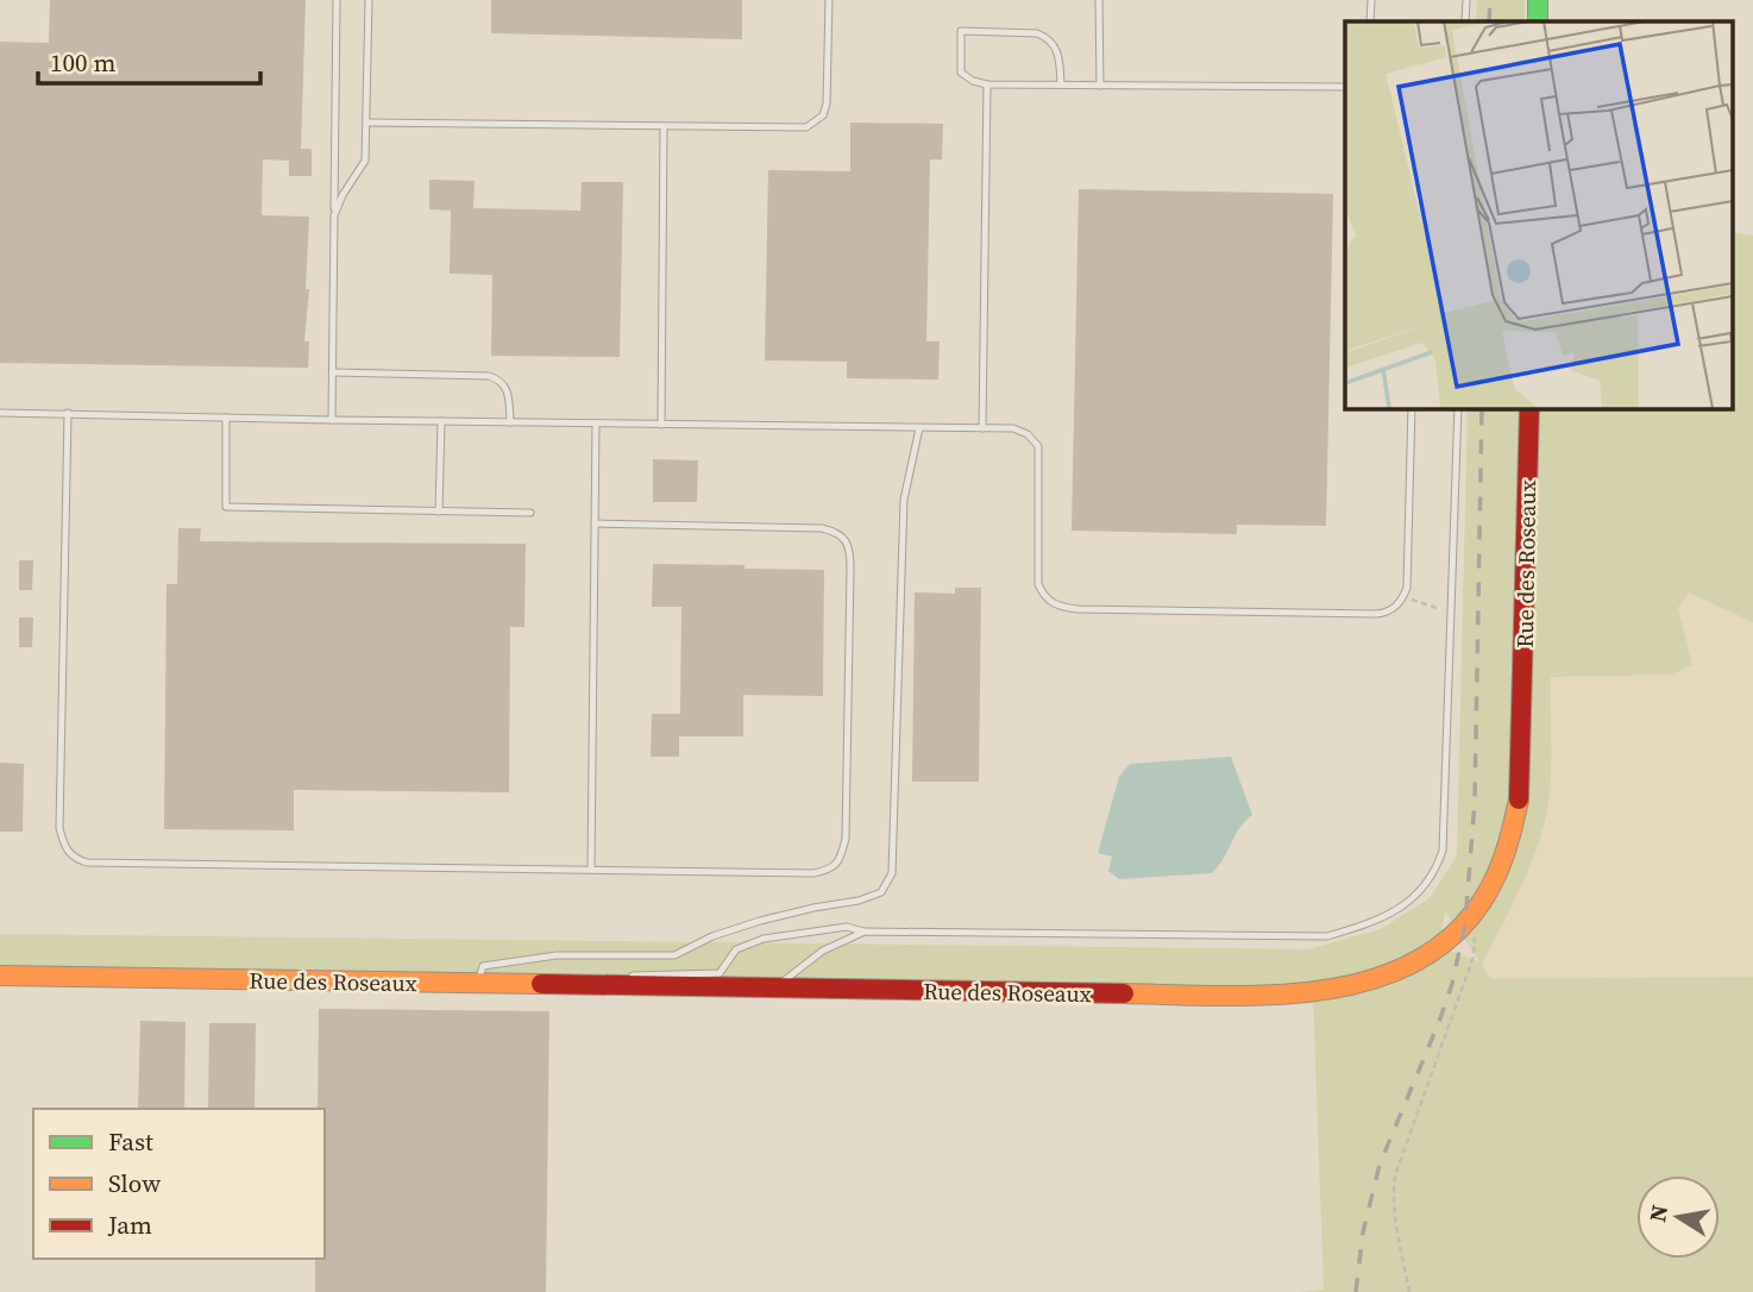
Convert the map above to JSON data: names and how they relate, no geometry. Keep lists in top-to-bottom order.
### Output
{
  "streets": {
    "street": ["Rue des Roseaux"]
  },
  "legend": ["Fast", "Slow", "Jam"],
  "scale_bar": "100 m",
  "north": "left"
}
